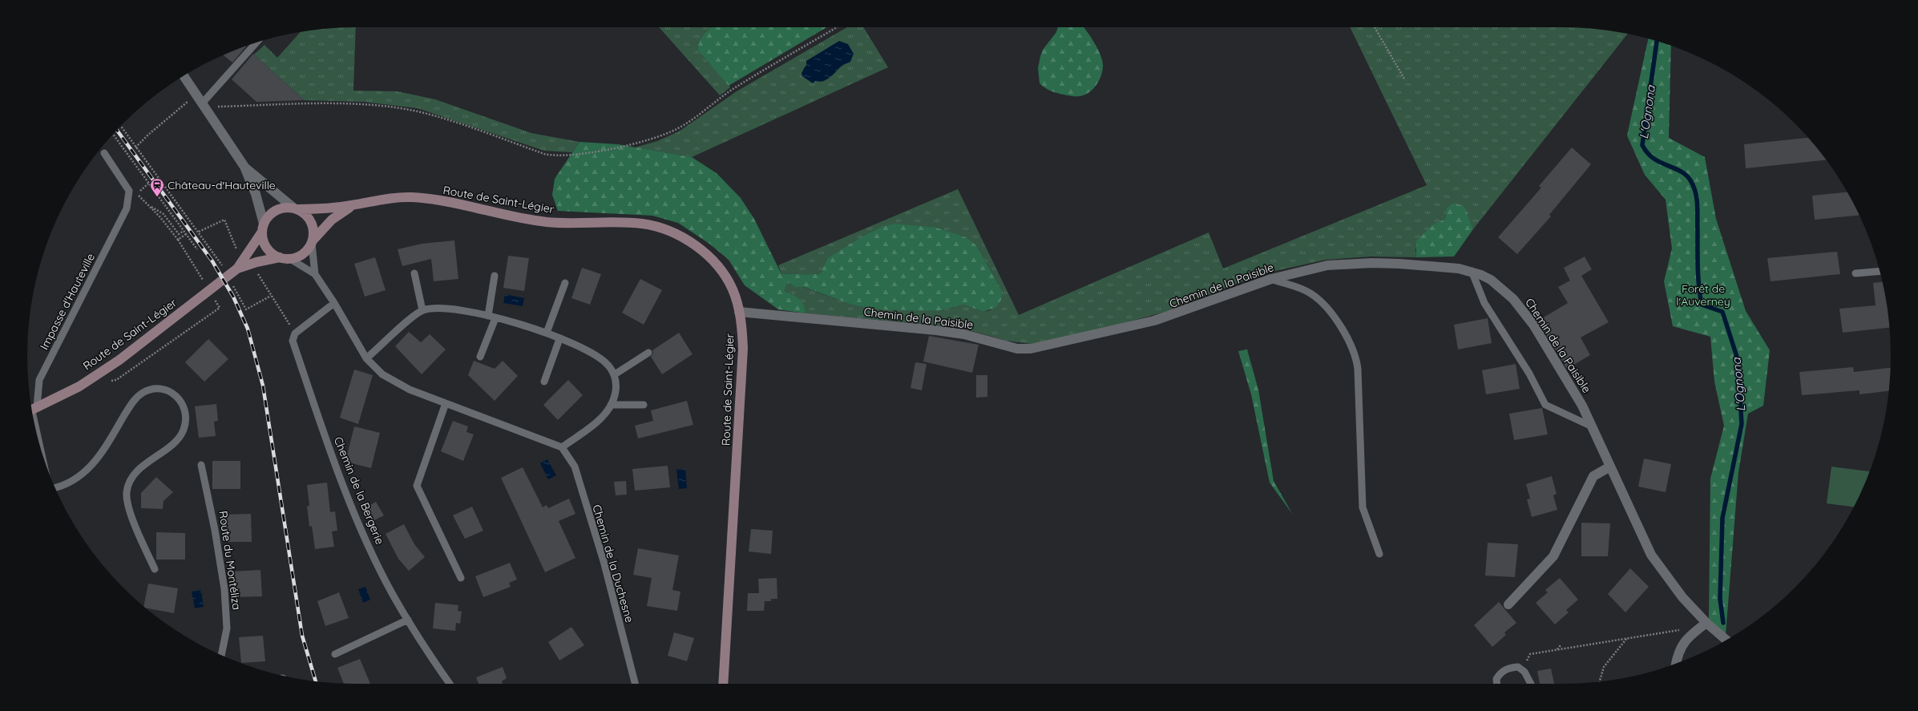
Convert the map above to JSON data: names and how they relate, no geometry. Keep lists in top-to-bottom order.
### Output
{
  "streets": {
    "main road": ["Route de Saint-Légier"],
    "street": ["Chemin de la Paisible"],
    "lane": [
      "Impasse d'Hauteville",
      "Chemin de la Bergerie",
      "Route du Montéliza",
      "Chemin de la Duchesne"
    ]
  },
  "crossings": [
    ["Route de Saint-Légier", "Chemin de la Paisible"]
  ],
  "water": ["L'Ognona"],
  "parks": ["Forêt de l'Auverney"],
  "places": {
    "station": ["Château-d'Hauteville"]
  }
}
